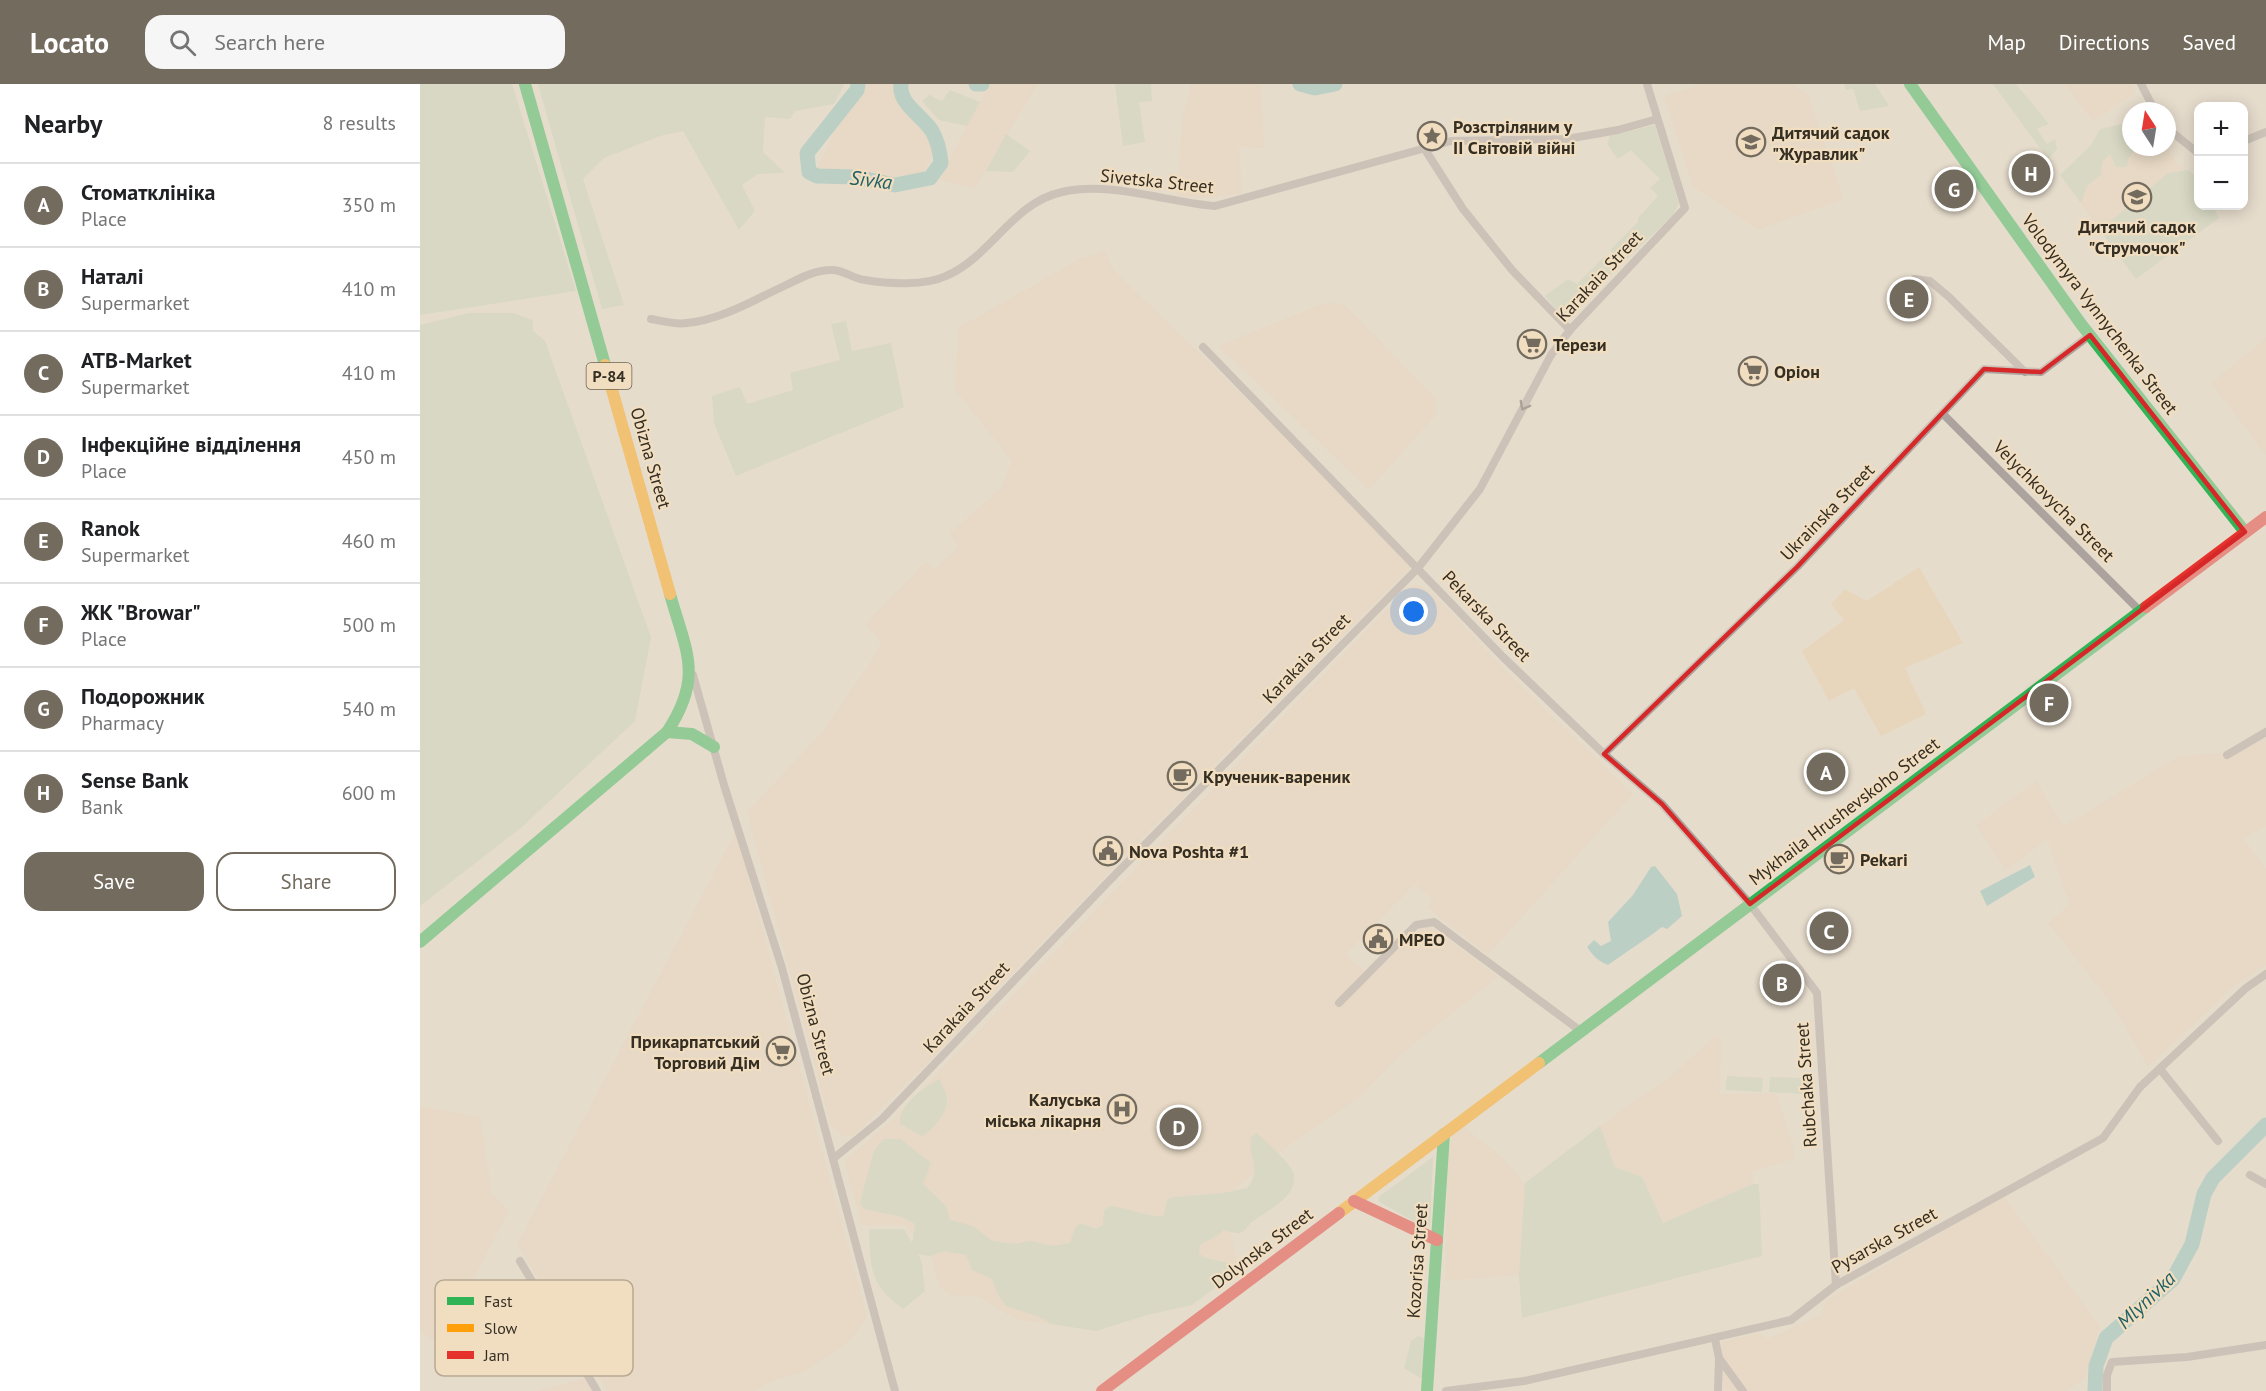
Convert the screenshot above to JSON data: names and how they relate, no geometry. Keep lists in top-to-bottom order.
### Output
{
  "streets": {
    "main road": [
      "Volodymyra Vynnychenka Street",
      "Р-84",
      "Obizna Street",
      "Mykhaila Hrushevskoho Street",
      "Dolynska Street",
      "Kozorisa Street"
    ],
    "street": [
      "Sivetska Street",
      "Karakaia Street",
      "Velychkovycha Street",
      "Ukrainska Street",
      "Pekarska Street",
      "Rubchaka Street",
      "Pysarska Street"
    ]
  },
  "crossings": [
    ["Sivetska Street", "Karakaia Street"],
    ["Karakaia Street", "Obizna Street"],
    ["Karakaia Street", "Pekarska Street"],
    ["Volodymyra Vynnychenka Street", "Ukrainska Street"],
    ["Volodymyra Vynnychenka Street", "Mykhaila Hrushevskoho Street"],
    ["Velychkovycha Street", "Ukrainska Street"],
    ["Velychkovycha Street", "Mykhaila Hrushevskoho Street"],
    ["Ukrainska Street", "Pekarska Street"],
    ["Pekarska Street", "Mykhaila Hrushevskoho Street"],
    ["Pekarska Street", "Rubchaka Street"],
    ["Mykhaila Hrushevskoho Street", "Rubchaka Street"],
    ["Mykhaila Hrushevskoho Street", "Dolynska Street"],
    ["Mykhaila Hrushevskoho Street", "Kozorisa Street"],
    ["Rubchaka Street", "Pysarska Street"],
    ["Dolynska Street", "Kozorisa Street"]
  ],
  "water": ["Sivka", "Mlynivka"],
  "places": {
    "place": ["Розстріляним у II Світовій війні"],
    "school or university": ["Дитячий садок \"Журавлик\"", "Дитячий садок \"Струмочок\""],
    "supermarket": ["Терези", "Оріон", "Прикарпатський Торговий Дім"],
    "cafe": ["Крученик-вареник", "Pekari"],
    "public building": ["Nova Poshta #1", "МРЕО"],
    "hospital": ["Калуська міська лікарня"]
  },
  "legend": ["Fast", "Slow", "Jam"],
  "north": "top",
  "page": {
    "header": "Locato",
    "search": "Search here",
    "nav": ["Map", "Directions", "Saved"],
    "heading": ["Nearby", "8 results"],
    "map_buttons": ["+", "−"],
    "pins": [
      "H",
      "G",
      "E",
      "F",
      "A",
      "C",
      "B",
      "D"
    ],
    "list": [
      {
        "mark": "A",
        "name": "Стоматклініка",
        "note": "Place",
        "value": "350 m"
      },
      {
        "mark": "B",
        "name": "Наталі",
        "note": "Supermarket",
        "value": "410 m"
      },
      {
        "mark": "C",
        "name": "ATB-Market",
        "note": "Supermarket",
        "value": "410 m"
      },
      {
        "mark": "D",
        "name": "Інфекційне відділення",
        "note": "Place",
        "value": "450 m"
      },
      {
        "mark": "E",
        "name": "Ranok",
        "note": "Supermarket",
        "value": "460 m"
      },
      {
        "mark": "F",
        "name": "ЖК \"Browar\"",
        "note": "Place",
        "value": "500 m"
      },
      {
        "mark": "G",
        "name": "Подорожник",
        "note": "Pharmacy",
        "value": "540 m"
      },
      {
        "mark": "H",
        "name": "Sense Bank",
        "note": "Bank",
        "value": "600 m"
      }
    ],
    "buttons": ["Save", "Share"]
  }
}
